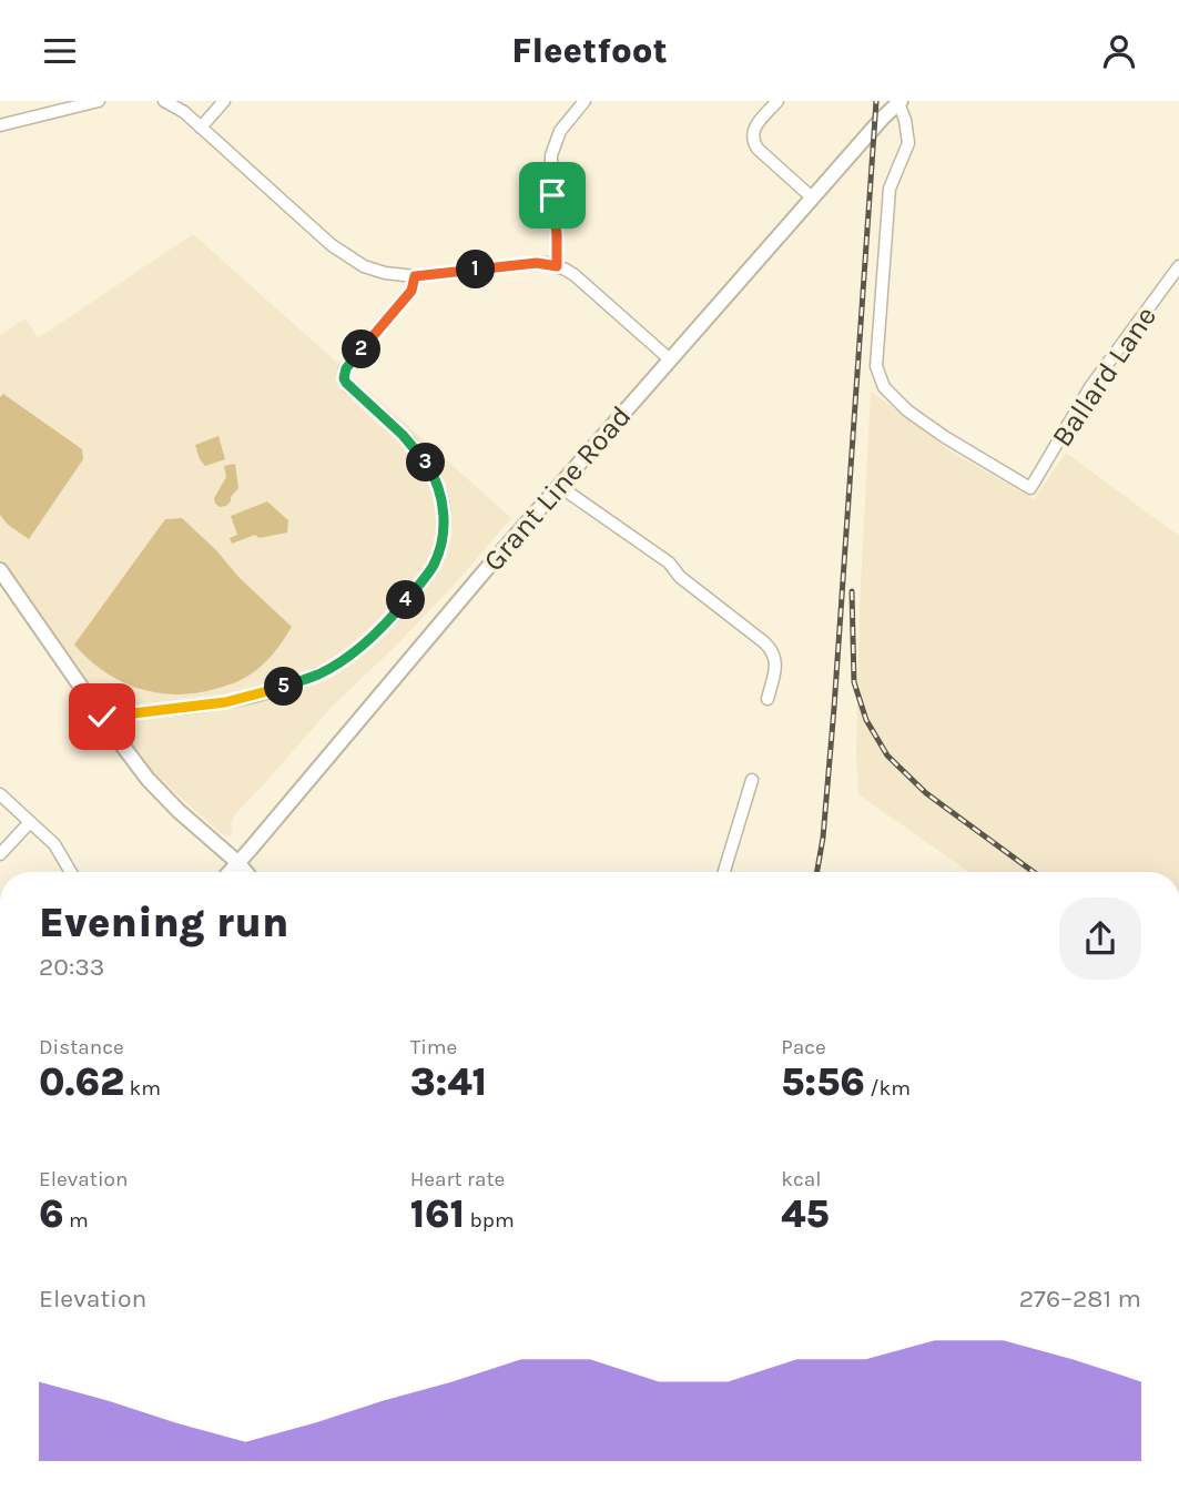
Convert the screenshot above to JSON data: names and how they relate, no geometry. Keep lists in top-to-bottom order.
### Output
{
  "streets": {
    "main road": ["Grant Line Road"],
    "street": ["Ballard Lane"]
  },
  "crossings": [
    ["Ballard Lane", "Grant Line Road"]
  ],
  "page": {
    "header": "Fleetfoot",
    "pins": [
      "1",
      "2",
      "3",
      "4",
      "5"
    ],
    "heading": ["Evening run", "20:33"],
    "stats": [
      ["Distance", "0.62 km"],
      ["Time", "3:41"],
      ["Pace", "5:56 /km"],
      ["Elevation", "6 m"],
      ["Heart rate", "161 bpm"],
      ["kcal", "45"]
    ],
    "chart": ["Elevation", "276–281 m"]
  }
}
